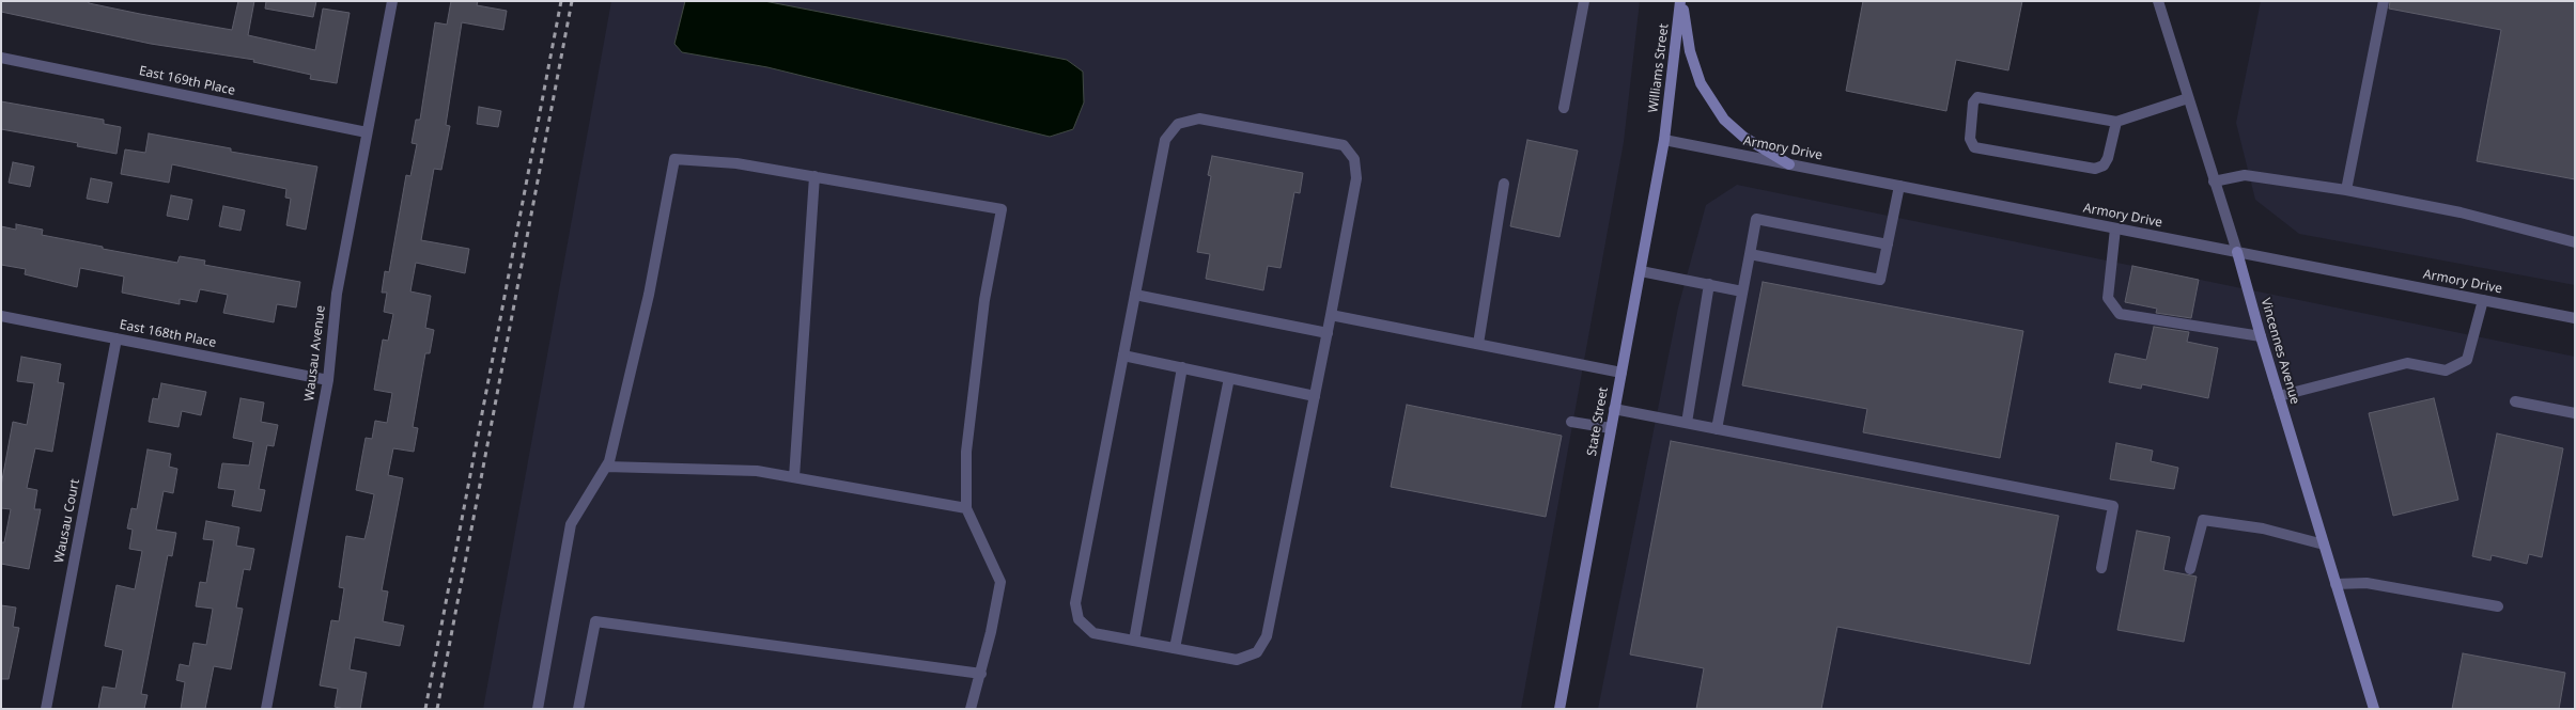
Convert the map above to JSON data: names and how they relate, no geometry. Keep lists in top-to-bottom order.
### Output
{
  "streets": {
    "street": [
      "Williams Street",
      "East 169th Place",
      "Armory Drive",
      "East 168th Place",
      "Vincennes Avenue",
      "Wausau Avenue",
      "State Street",
      "Wausau Court"
    ]
  },
  "crossings": [
    ["Williams Street", "Armory Drive"],
    ["Williams Street", "State Street"],
    ["East 169th Place", "Wausau Avenue"],
    ["Armory Drive", "Vincennes Avenue"],
    ["Armory Drive", "State Street"],
    ["East 168th Place", "Wausau Avenue"],
    ["East 168th Place", "Wausau Court"]
  ]
}
